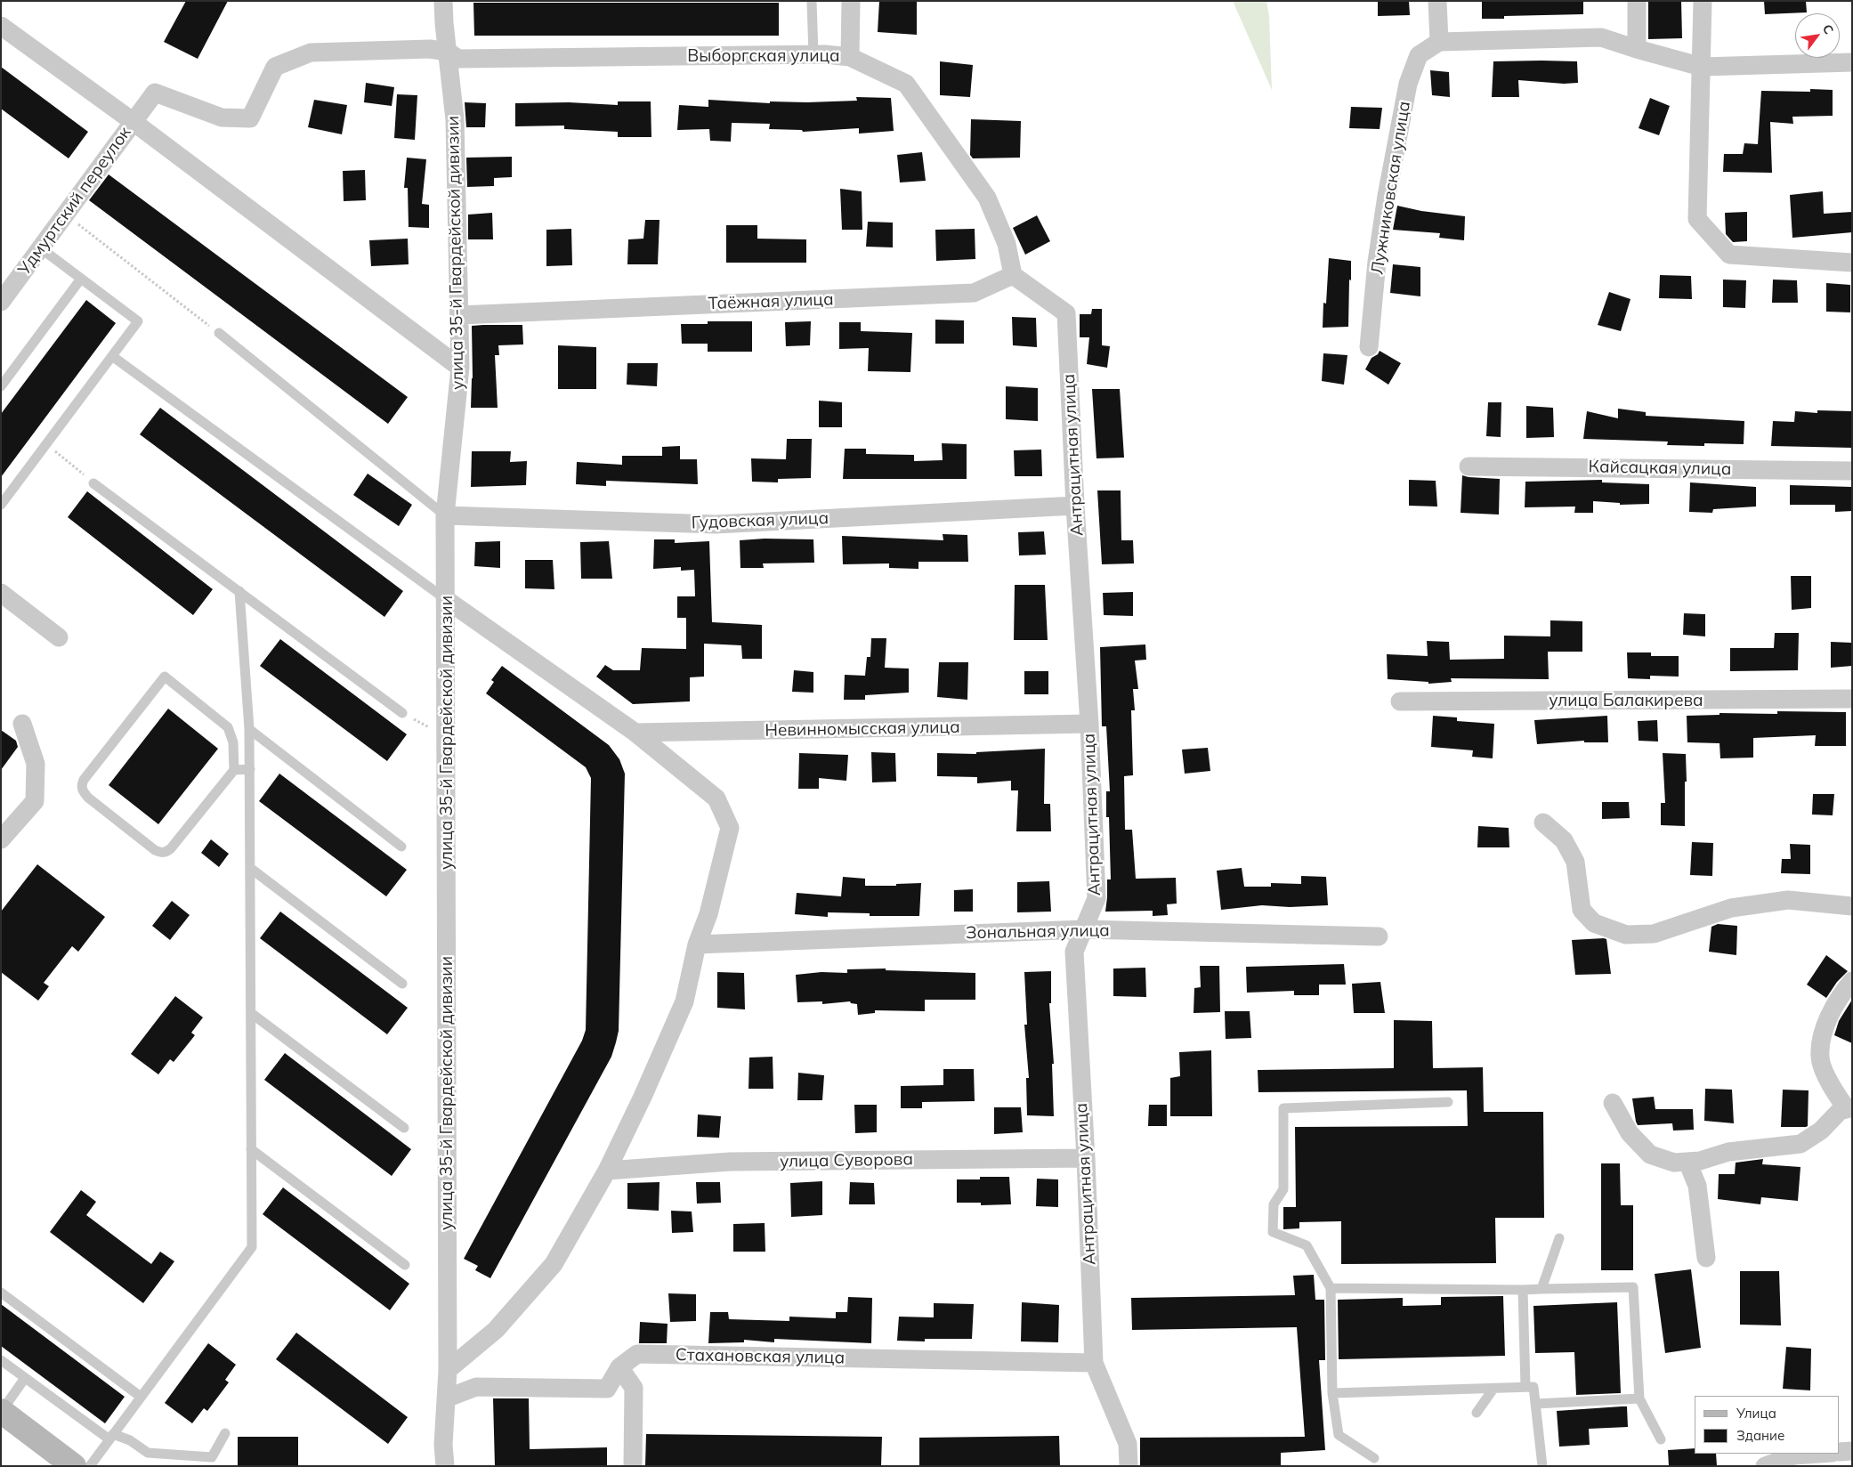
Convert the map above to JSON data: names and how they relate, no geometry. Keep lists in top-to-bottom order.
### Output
{
  "streets": {
    "street": [
      "Выборгская улица",
      "Лужниковская улица",
      "Удмуртский переулок",
      "улица 35-й Гвардейской дивизии",
      "Таёжная улица",
      "Антрацитная улица",
      "Кайсацкая улица",
      "Гудовская улица",
      "улица Балакирева",
      "Невинномысская улица",
      "Зональная улица",
      "улица Суворова",
      "Стахановская улица"
    ]
  },
  "crossings": [
    ["Выборгская улица", "Удмуртский переулок"],
    ["Выборгская улица", "улица 35-й Гвардейской дивизии"],
    ["Выборгская улица", "Таёжная улица"],
    ["Выборгская улица", "Антрацитная улица"],
    ["улица 35-й Гвардейской дивизии", "Таёжная улица"],
    ["улица 35-й Гвардейской дивизии", "Гудовская улица"],
    ["улица 35-й Гвардейской дивизии", "Стахановская улица"],
    ["Таёжная улица", "Антрацитная улица"],
    ["Антрацитная улица", "Гудовская улица"],
    ["Антрацитная улица", "Невинномысская улица"],
    ["Антрацитная улица", "Зональная улица"],
    ["Антрацитная улица", "улица Суворова"],
    ["Антрацитная улица", "Стахановская улица"]
  ],
  "legend": ["Улица", "Здание"],
  "north": "top right"
}
